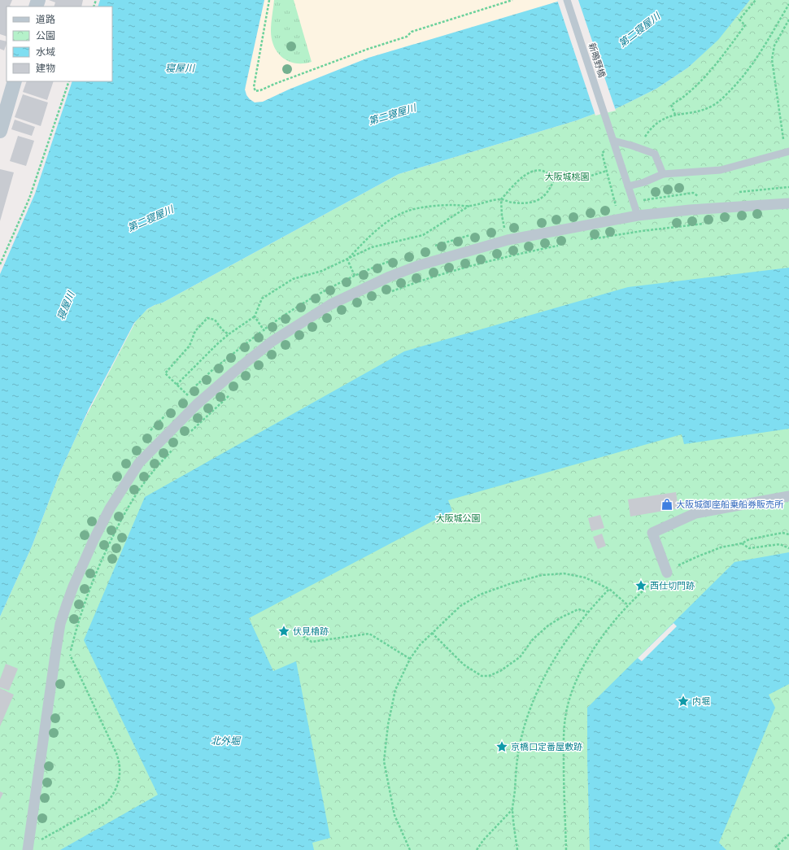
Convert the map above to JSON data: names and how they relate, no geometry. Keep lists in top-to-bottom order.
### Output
{
  "streets": {
    "lane": ["新鴫野橋"]
  },
  "water": ["第二寝屋川", "寝屋川", "北外堀"],
  "parks": ["大阪城桃園", "大阪城公園"],
  "places": {
    "shop": ["大阪城御座船乗船券販売所"],
    "place": [
      "西仕切門跡",
      "伏見櫓跡",
      "内堀",
      "京橋口定番屋敷跡"
    ]
  },
  "legend": [
    "道路",
    "公園",
    "水域",
    "建物"
  ]
}
